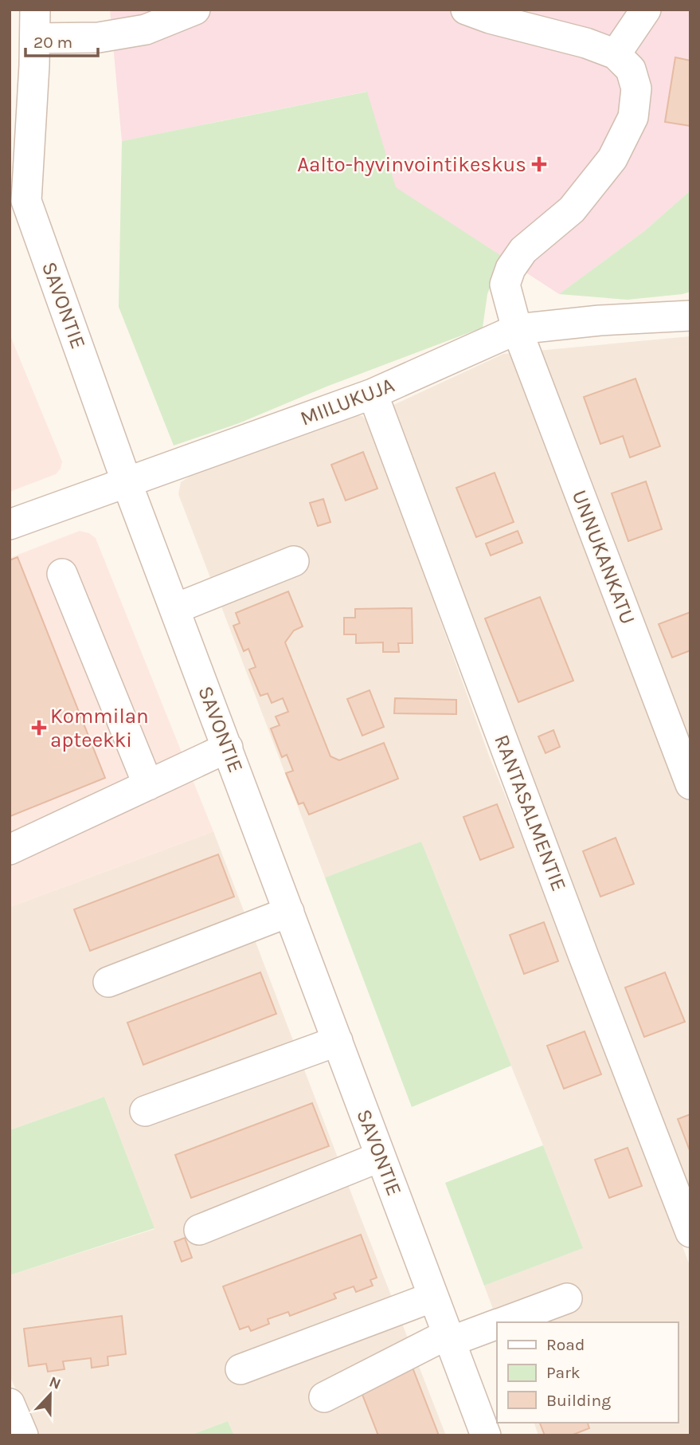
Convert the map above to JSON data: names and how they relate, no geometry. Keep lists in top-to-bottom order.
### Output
{
  "streets": {
    "street": [
      "SAVONTIE",
      "MIILUKUJA",
      "UNNUKANKATU",
      "RANTASALMENTIE"
    ]
  },
  "crossings": [
    ["SAVONTIE", "MIILUKUJA"],
    ["MIILUKUJA", "UNNUKANKATU"],
    ["MIILUKUJA", "RANTASALMENTIE"]
  ],
  "places": {
    "health": ["Aalto-hyvinvointikeskus", "Kommilan apteekki"]
  },
  "legend": ["Road", "Park", "Building"],
  "scale_bar": "20 m",
  "north": "top"
}
